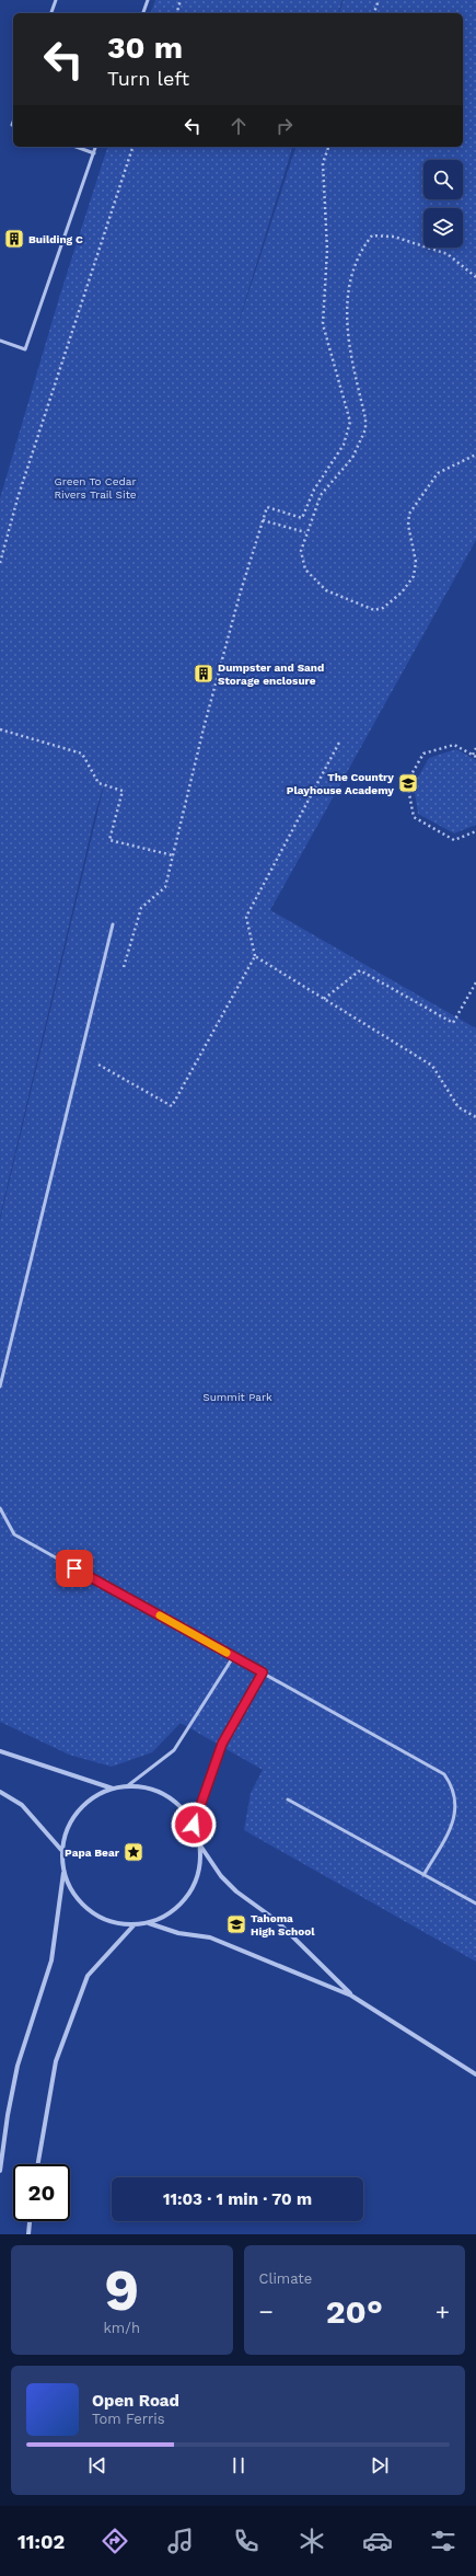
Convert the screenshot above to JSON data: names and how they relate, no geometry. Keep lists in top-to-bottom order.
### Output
{
  "parks": ["Green To Cedar Rivers Trail Site", "Summit Park"],
  "places": {
    "building": ["Building C", "Dumpster and Sand Storage enclosure"],
    "school or university": ["The Country Playhouse Academy", "Tahoma High School"],
    "place": ["Papa Bear"]
  },
  "page": {
    "turn": ["30 m", "Turn left"],
    "limit": "20",
    "trip": "11:03 · 1 min · 70 m",
    "tile": [
      ["9", "km/h"],
      "Climate"
    ],
    "heat": ["−", "20°", "+"],
    "song": ["Open Road", "Tom Ferris"],
    "tabs": "11:02"
  }
}
